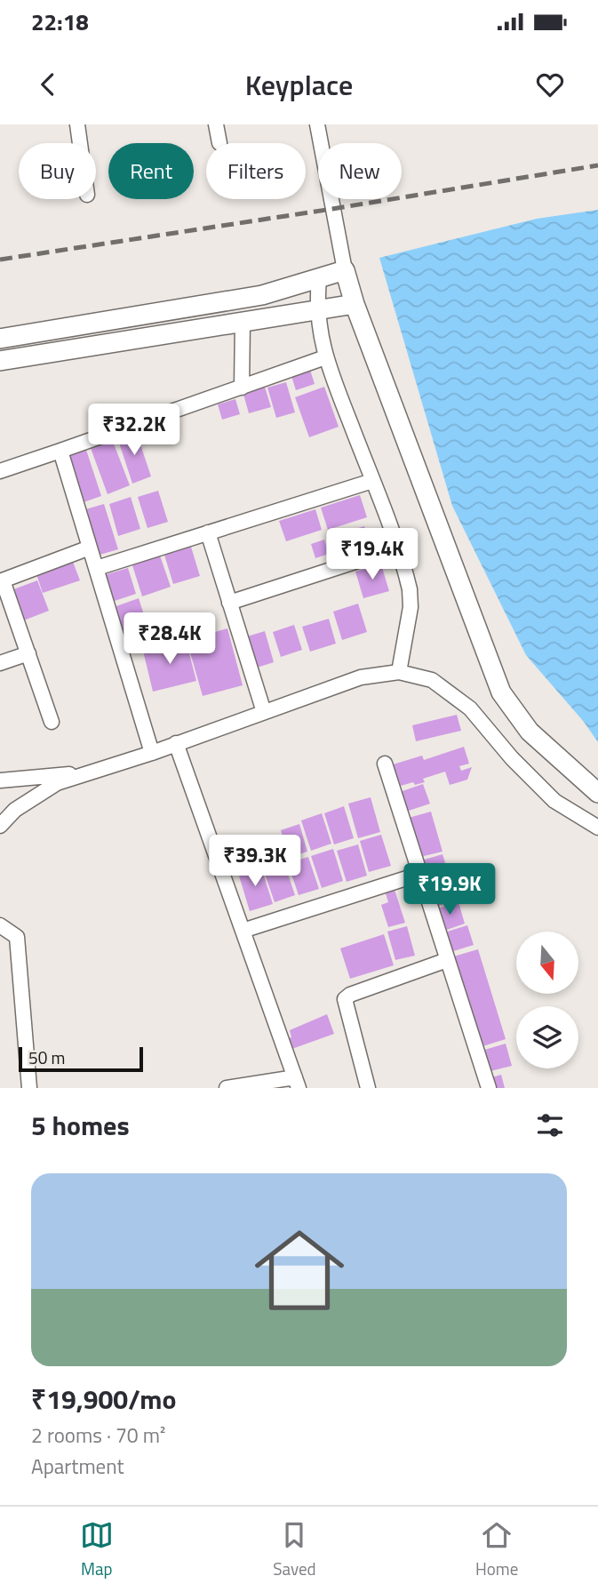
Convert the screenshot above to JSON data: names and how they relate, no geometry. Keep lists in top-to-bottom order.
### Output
{
  "scale_bar": "50 m",
  "north": "bottom",
  "page": {
    "status": "22:18",
    "header": "Keyplace",
    "chip": [
      "Buy",
      "Rent",
      "Filters",
      "New"
    ],
    "price": [
      "₹32.2K",
      "₹19.4K",
      "₹28.4K",
      "₹39.3K",
      "₹19.9K"
    ],
    "scale": "50 m",
    "heading": "5 homes",
    "list": [
      {
        "name": "₹19,900/mo",
        "note": "2 rooms · 70 m² · Apartment"
      }
    ],
    "tabs": ["Map", "Saved", "Home"]
  }
}
